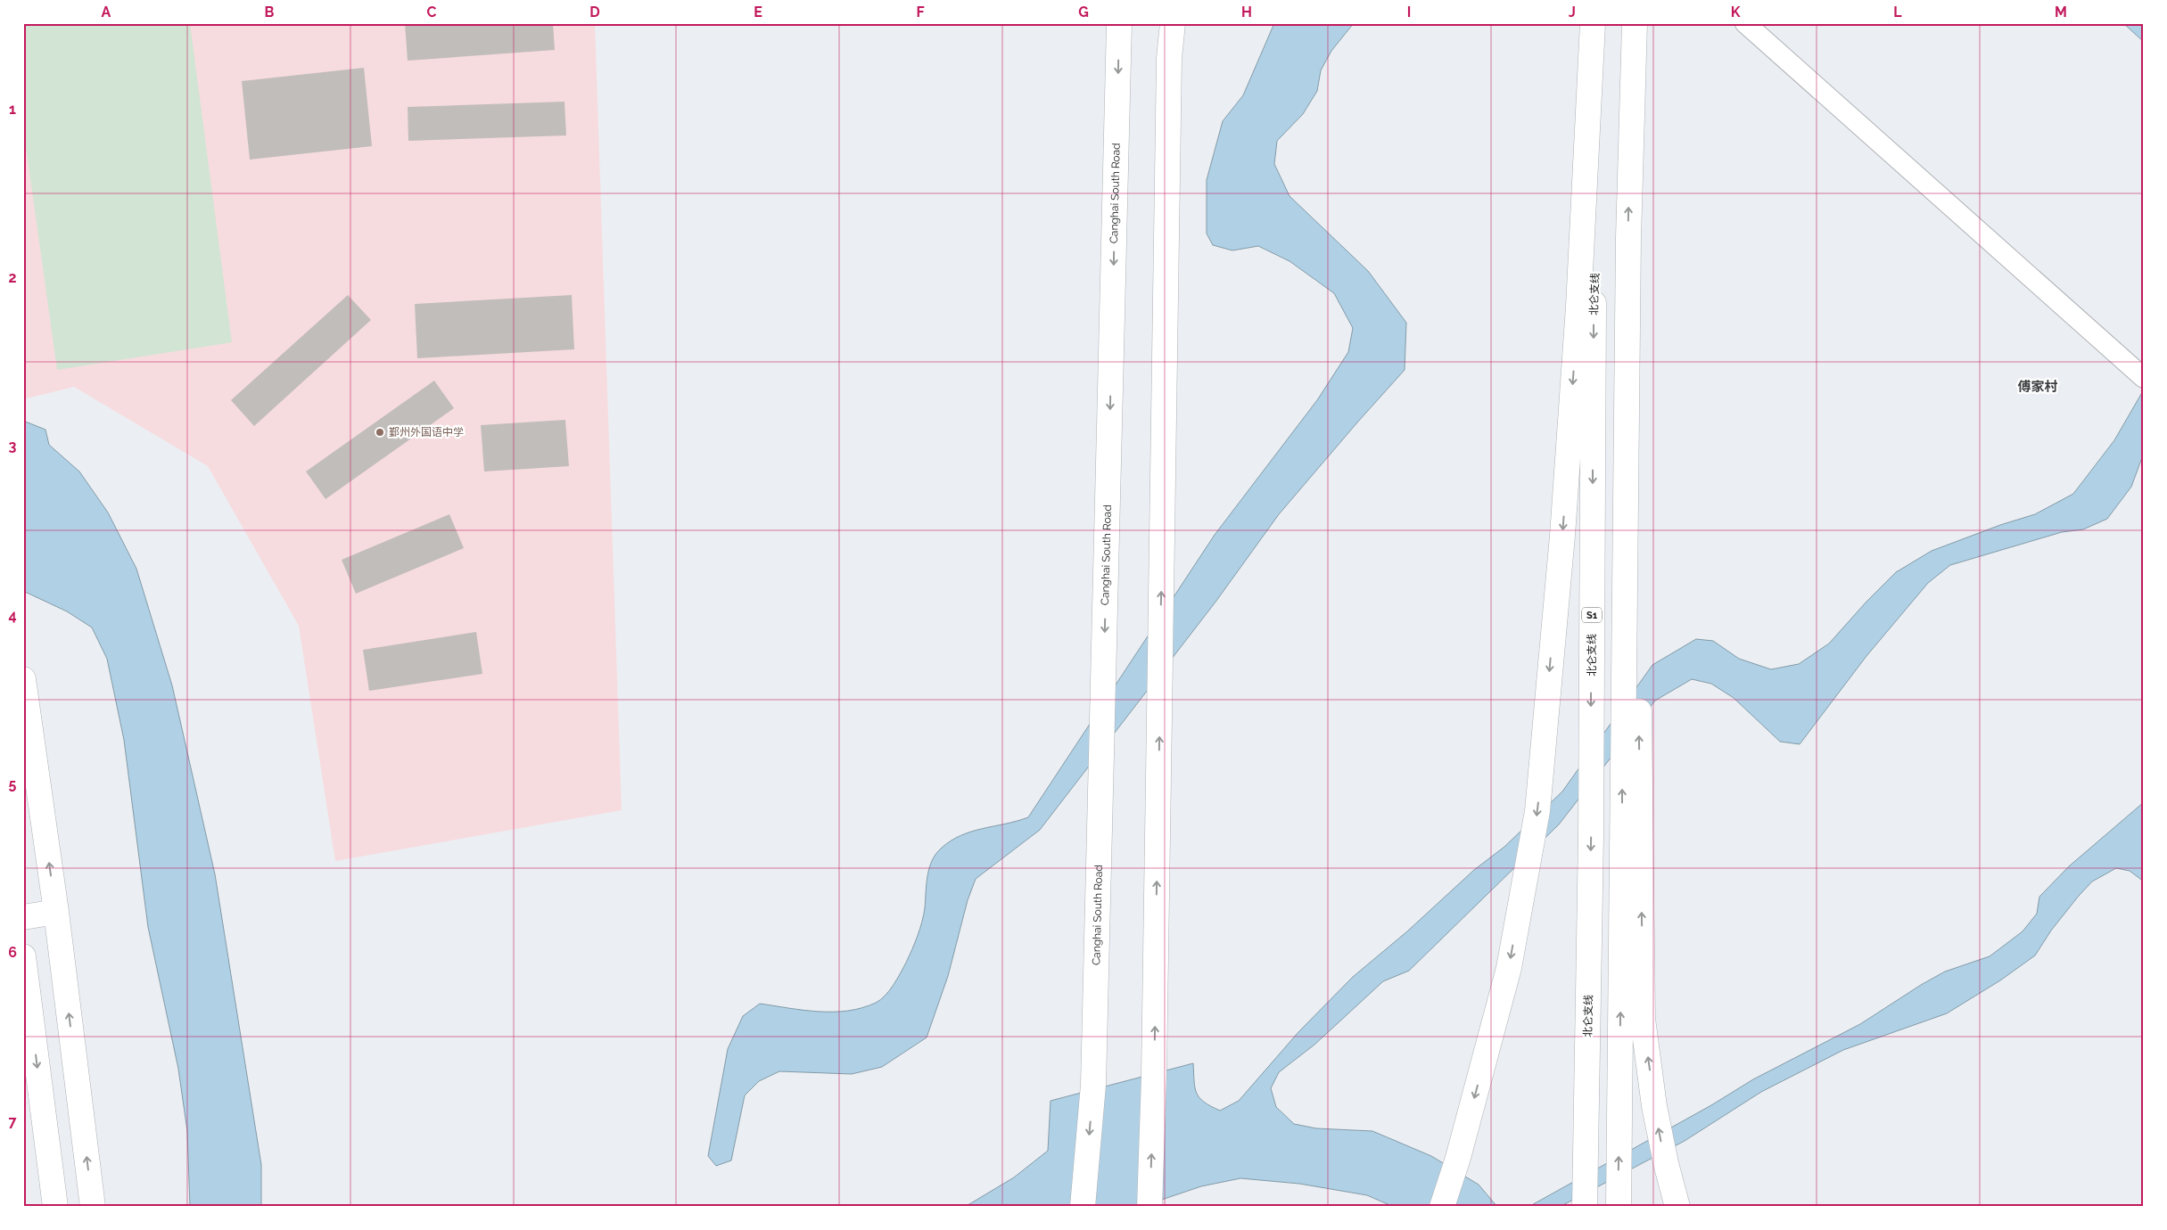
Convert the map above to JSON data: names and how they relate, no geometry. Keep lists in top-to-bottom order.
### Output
{
  "streets": {
    "main road": ["Canghai South Road", "北仑支线", "S1"]
  },
  "districts": ["傅家村"],
  "places": ["鄞州外国语中学"],
  "grid": {
    "columns": [
      "A",
      "B",
      "C",
      "D",
      "E",
      "F",
      "G",
      "H",
      "I",
      "J",
      "K",
      "L",
      "M"
    ],
    "rows": [
      "1",
      "2",
      "3",
      "4",
      "5",
      "6",
      "7"
    ]
  }
}
